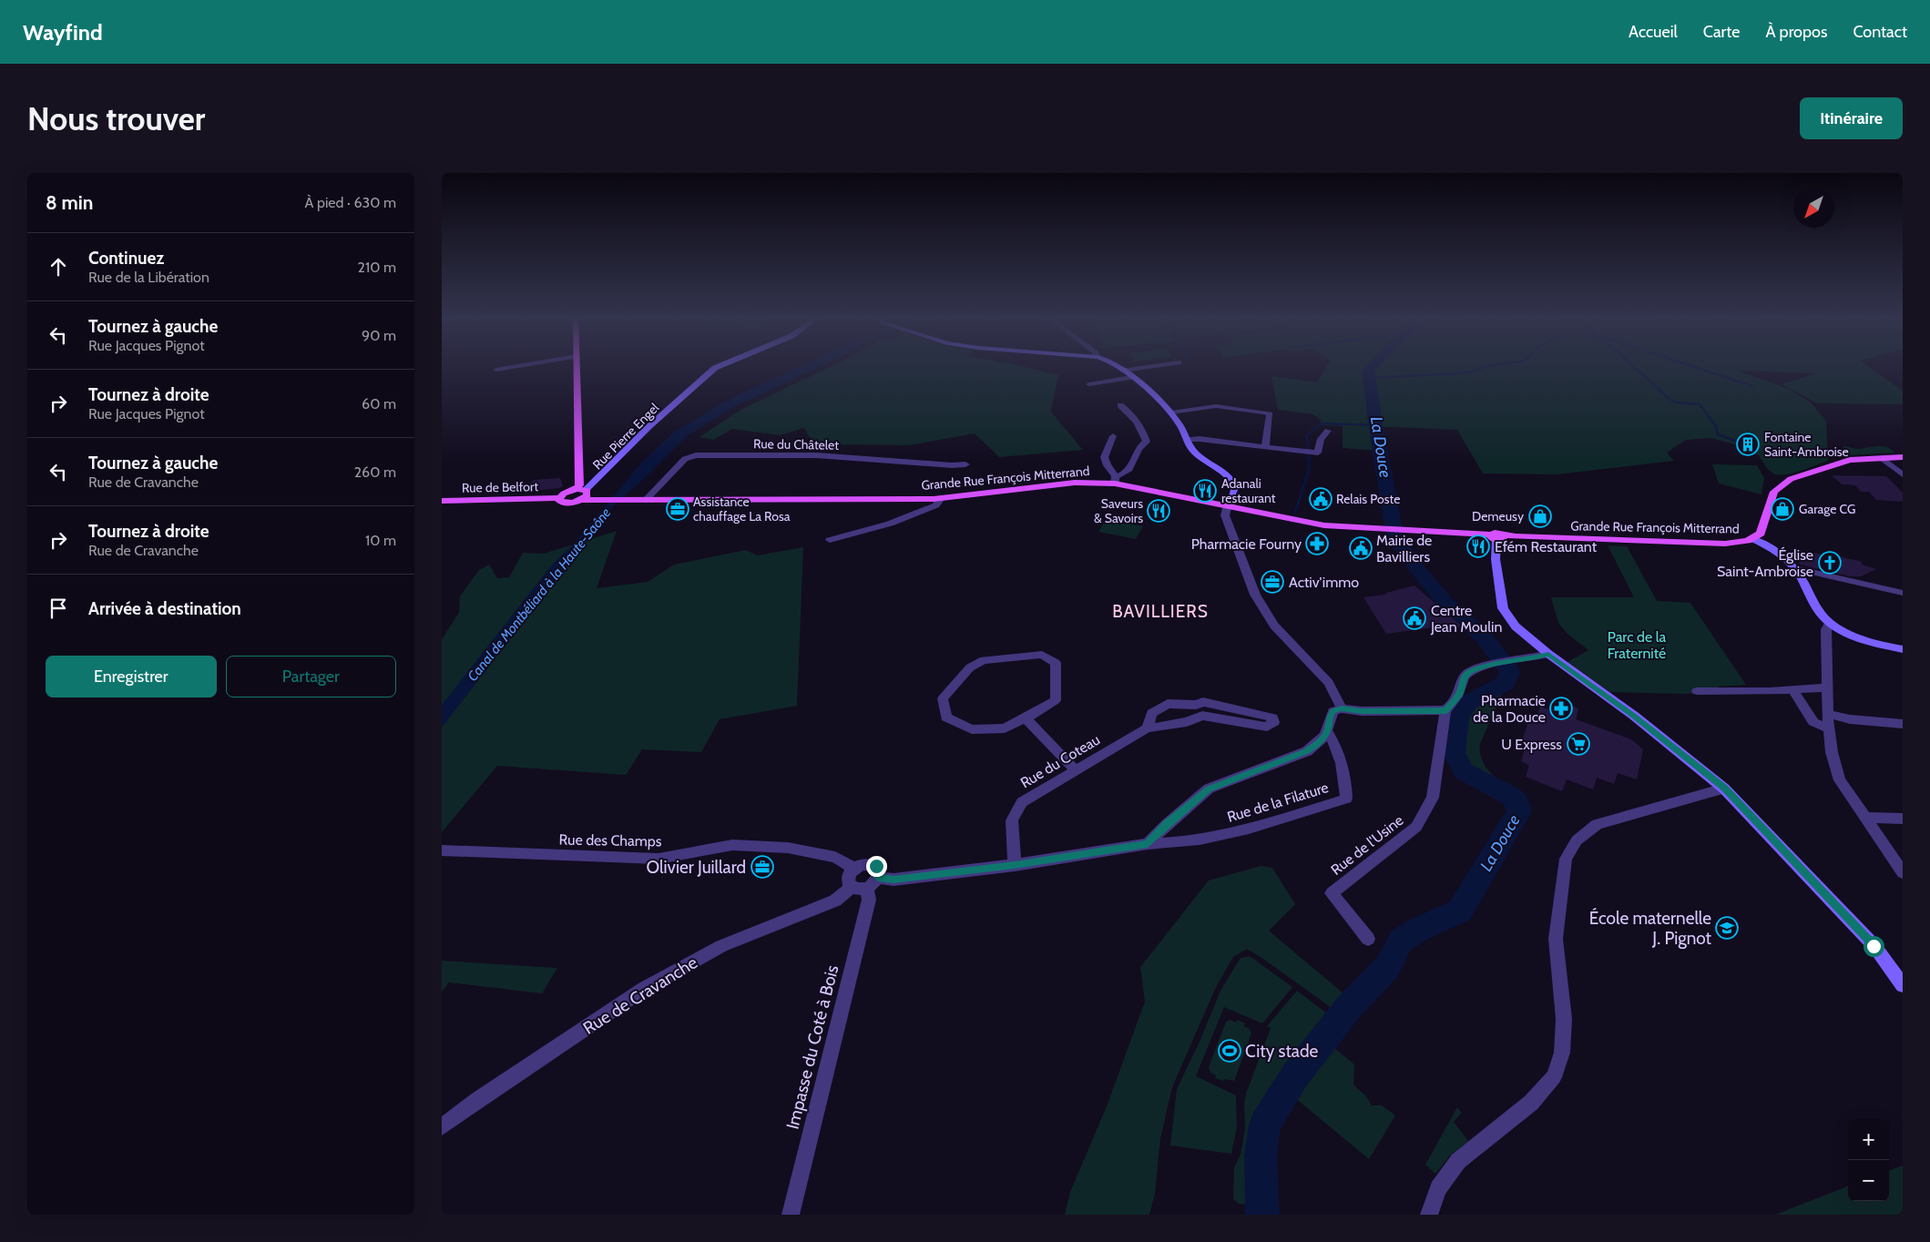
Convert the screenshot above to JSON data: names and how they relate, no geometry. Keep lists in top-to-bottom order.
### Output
{
  "streets": {
    "main road": ["Grande Rue François Mitterrand", "Rue de Belfort"],
    "street": [
      "Rue Pierre Engel",
      "Rue du Châtelet",
      "Rue du Coteau",
      "Rue de la Filature",
      "Rue des Champs",
      "Rue de l'Usine",
      "Rue de Cravanche",
      "Impasse du Coté à Bois"
    ]
  },
  "crossings": [
    ["Rue du Châtelet", "Grande Rue François Mitterrand"],
    ["Grande Rue François Mitterrand", "Rue de Belfort"],
    ["Rue des Champs", "Impasse du Coté à Bois"],
    ["Rue de Cravanche", "Impasse du Coté à Bois"]
  ],
  "districts": ["BAVILLIERS"],
  "water": ["La Douce", "Canal de Montbéliard à la Haute-Saône"],
  "parks": ["Parc de la Fraternité"],
  "places": {
    "building": ["Fontaine Saint-Ambroise"],
    "restaurant": ["Adanali restaurant", "Saveurs & Savoirs", "Efém Restaurant"],
    "public building": ["Relais Poste", "Mairie de Bavilliers", "Centre Jean Moulin"],
    "office": ["Assistance chauffage La Rosa", "Activ'immo", "Olivier Juillard"],
    "shop": ["Garage CG", "Demeusy"],
    "pharmacy": ["Pharmacie Fourny", "Pharmacie de la Douce"],
    "church": ["Église Saint-Ambroise"],
    "supermarket": ["U Express"],
    "school or university": ["École maternelle J. Pignot"],
    "sports": ["City stade"]
  },
  "north": "bottom left",
  "page": {
    "header": "Wayfind",
    "nav": [
      "Accueil",
      "Carte",
      "À propos",
      "Contact"
    ],
    "buttons": [
      "Itinéraire",
      ["Enregistrer", "Partager"]
    ],
    "title": "Nous trouver",
    "heading": ["8 min", "À pied · 630 m"],
    "list": [
      ["Continuez", "Rue de la Libération", "210 m"],
      ["Tournez à gauche", "Rue Jacques Pignot", "90 m"],
      ["Tournez à droite", "Rue Jacques Pignot", "60 m"],
      ["Tournez à gauche", "Rue de Cravanche", "260 m"],
      ["Tournez à droite", "Rue de Cravanche", "10 m"],
      "Arrivée à destination"
    ],
    "map_buttons": ["+", "−"]
  }
}
